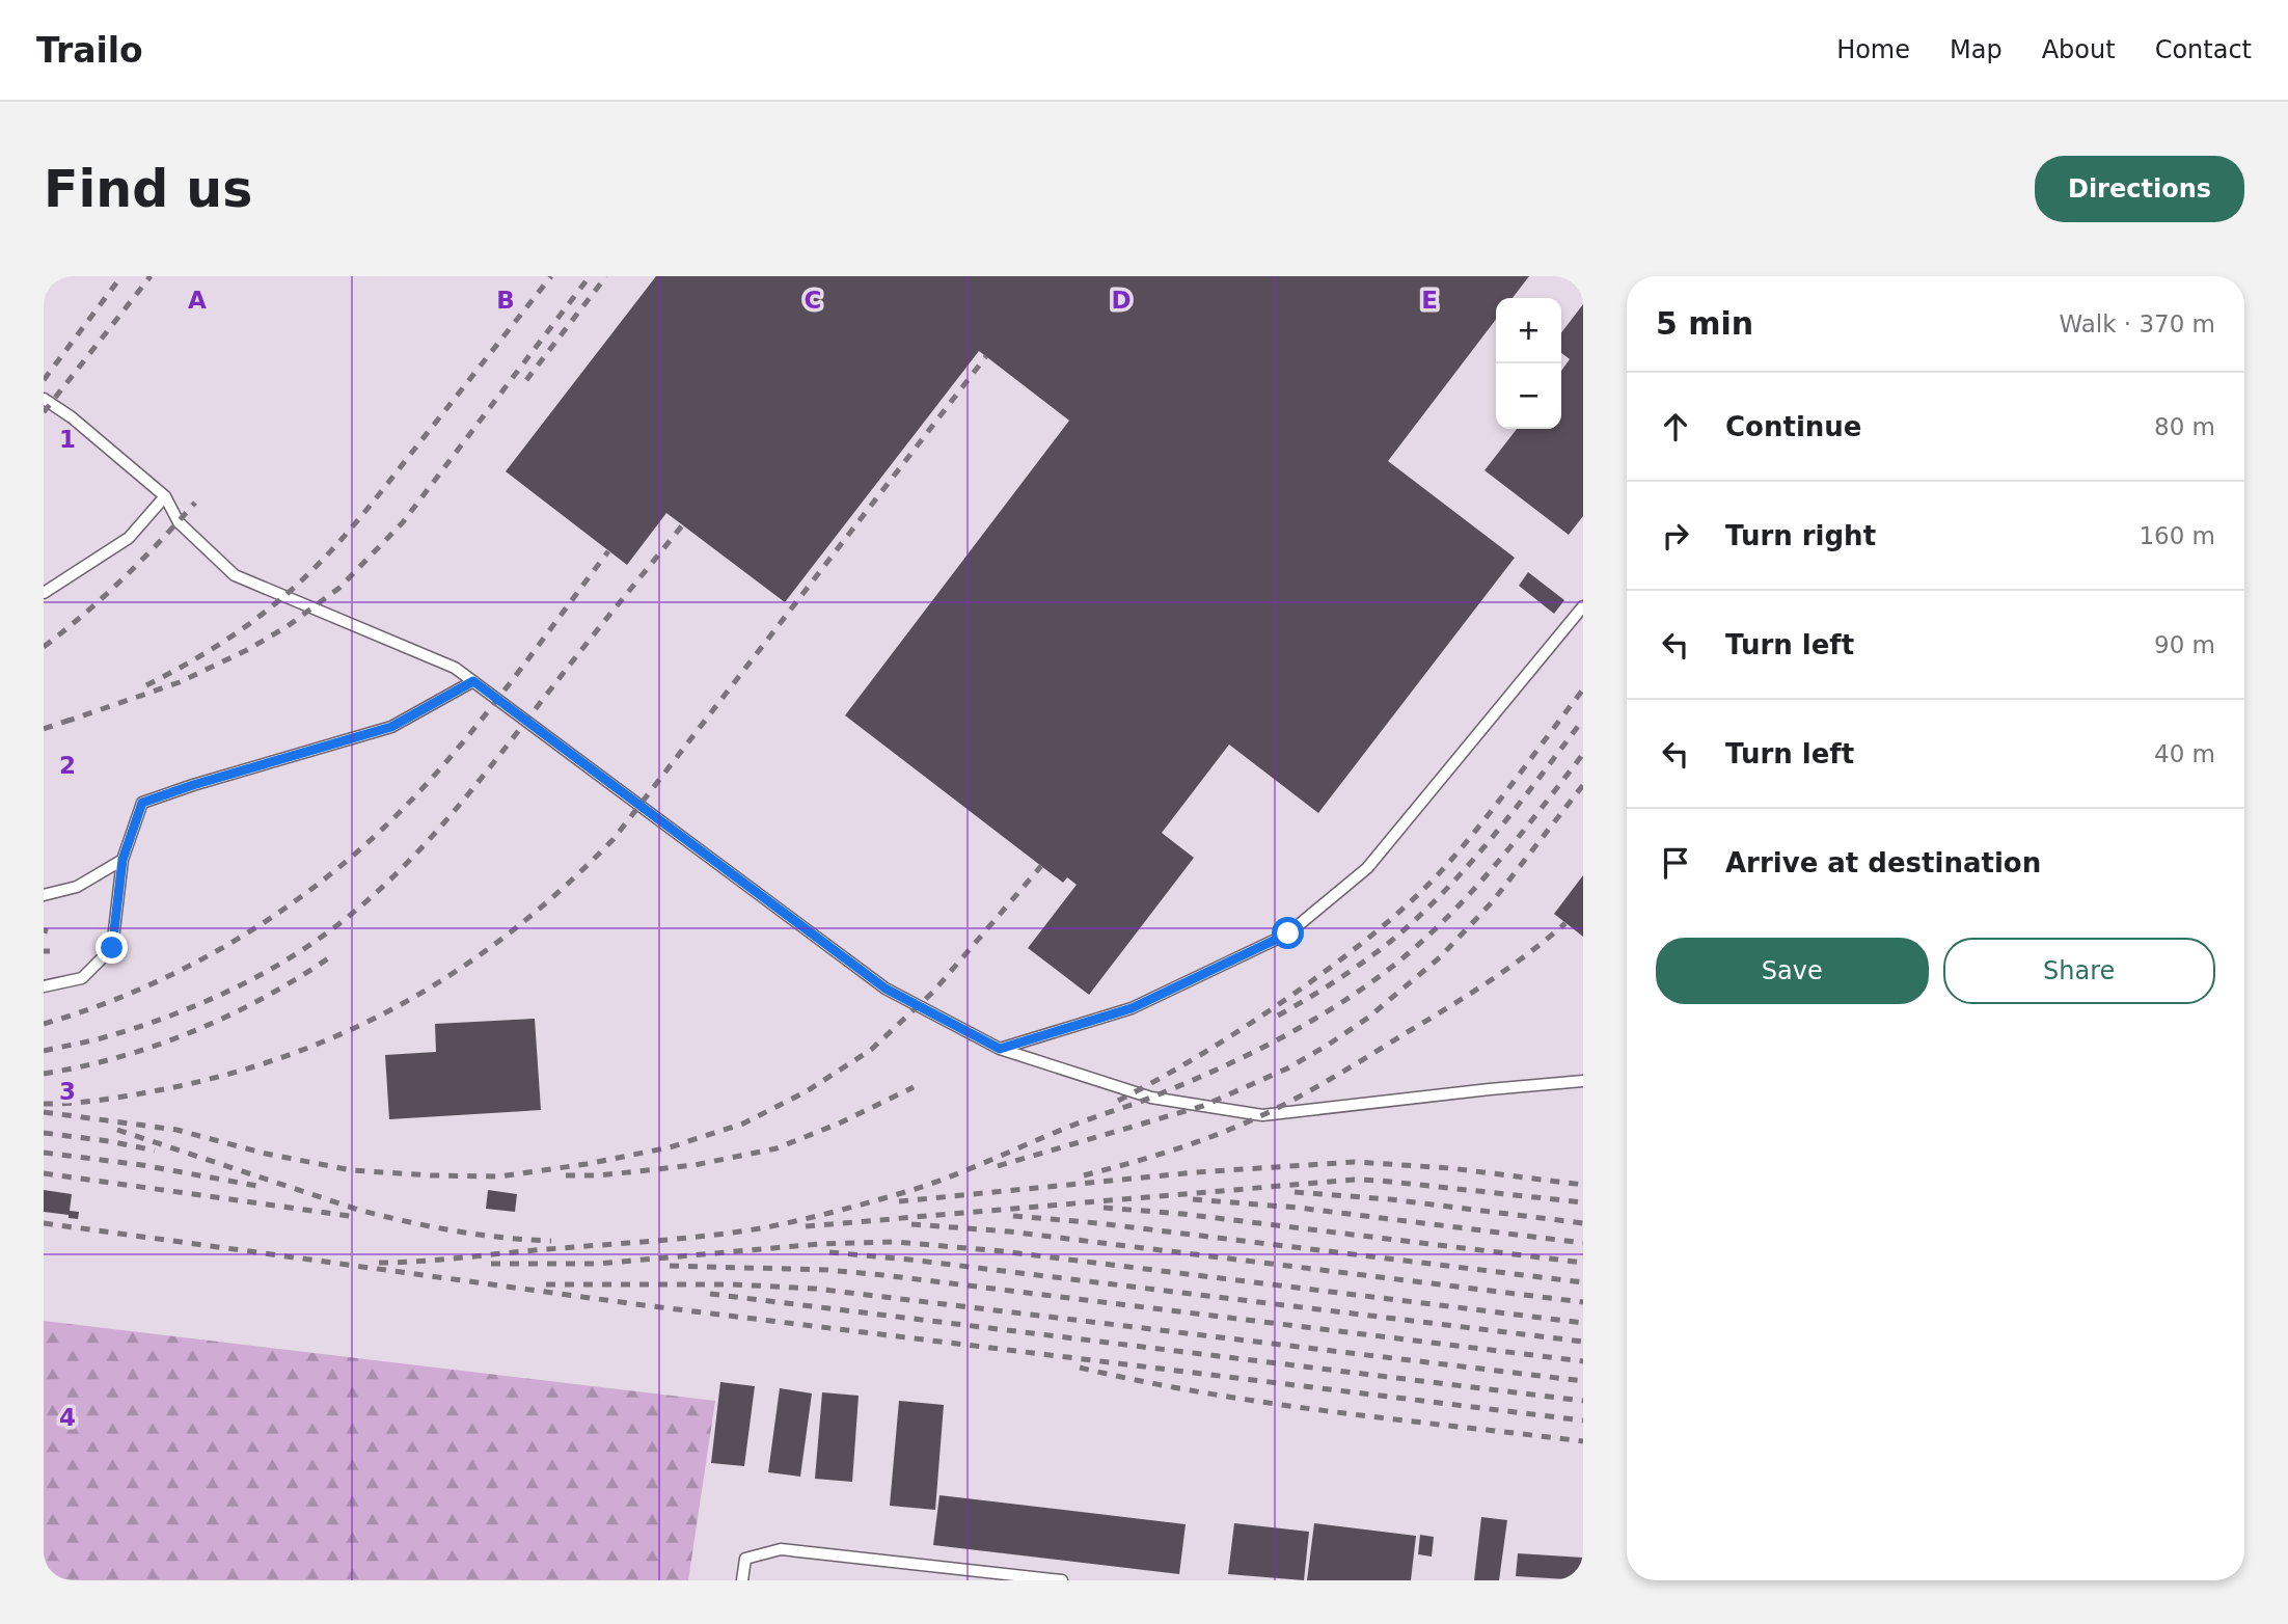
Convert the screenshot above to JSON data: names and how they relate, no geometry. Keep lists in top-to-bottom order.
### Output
{
  "page": {
    "header": "Trailo",
    "nav": [
      "Home",
      "Map",
      "About",
      "Contact"
    ],
    "buttons": [
      "Directions",
      ["Save", "Share"]
    ],
    "title": "Find us",
    "heading": ["5 min", "Walk · 370 m"],
    "map_buttons": ["+", "−"],
    "list": [
      ["Continue", "80 m"],
      ["Turn right", "160 m"],
      ["Turn left", "90 m"],
      ["Turn left", "40 m"],
      "Arrive at destination"
    ]
  },
  "grid": {
    "columns": [
      "A",
      "B",
      "C",
      "D",
      "E"
    ],
    "rows": [
      "1",
      "2",
      "3",
      "4"
    ]
  }
}
